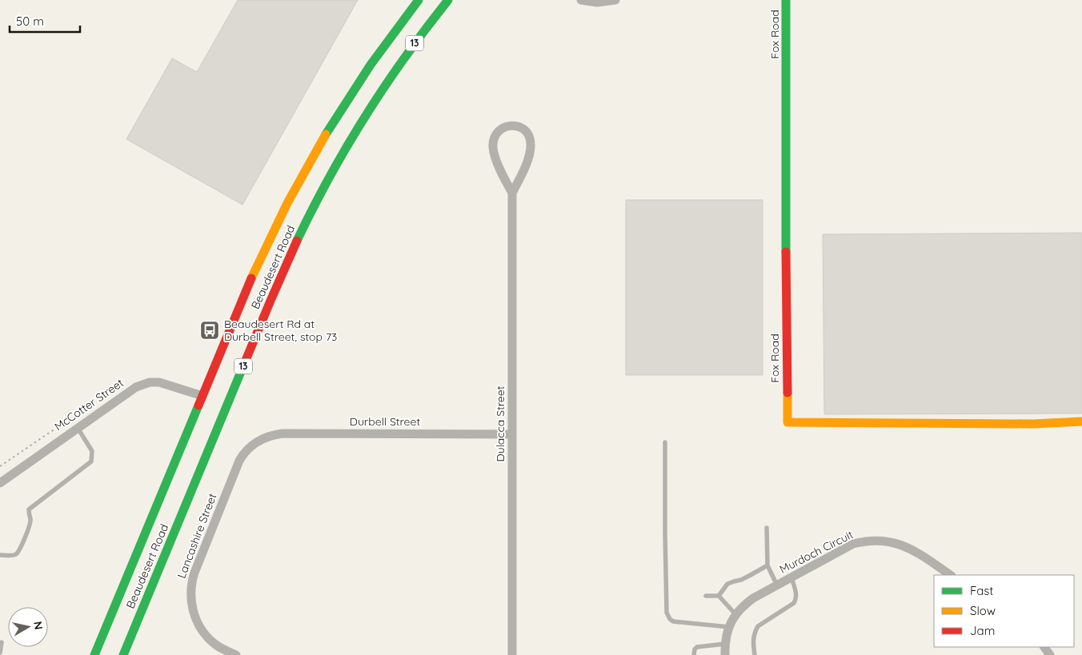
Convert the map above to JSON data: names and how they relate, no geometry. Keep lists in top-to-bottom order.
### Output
{
  "streets": {
    "main road": ["Fox Road", "13", "Beaudesert Road"],
    "street": [
      "McCotter Street",
      "Durbell Street",
      "Dulacca Street",
      "Lancashire Street",
      "Murdoch Circuit"
    ]
  },
  "crossings": [
    ["Beaudesert Road", "McCotter Street"],
    ["Durbell Street", "Dulacca Street"],
    ["Durbell Street", "Lancashire Street"]
  ],
  "places": {
    "bus stop": ["Beaudesert Rd at Durbell Street, stop 73"]
  },
  "legend": ["Fast", "Slow", "Jam"],
  "scale_bar": "50 m",
  "north": "right"
}
